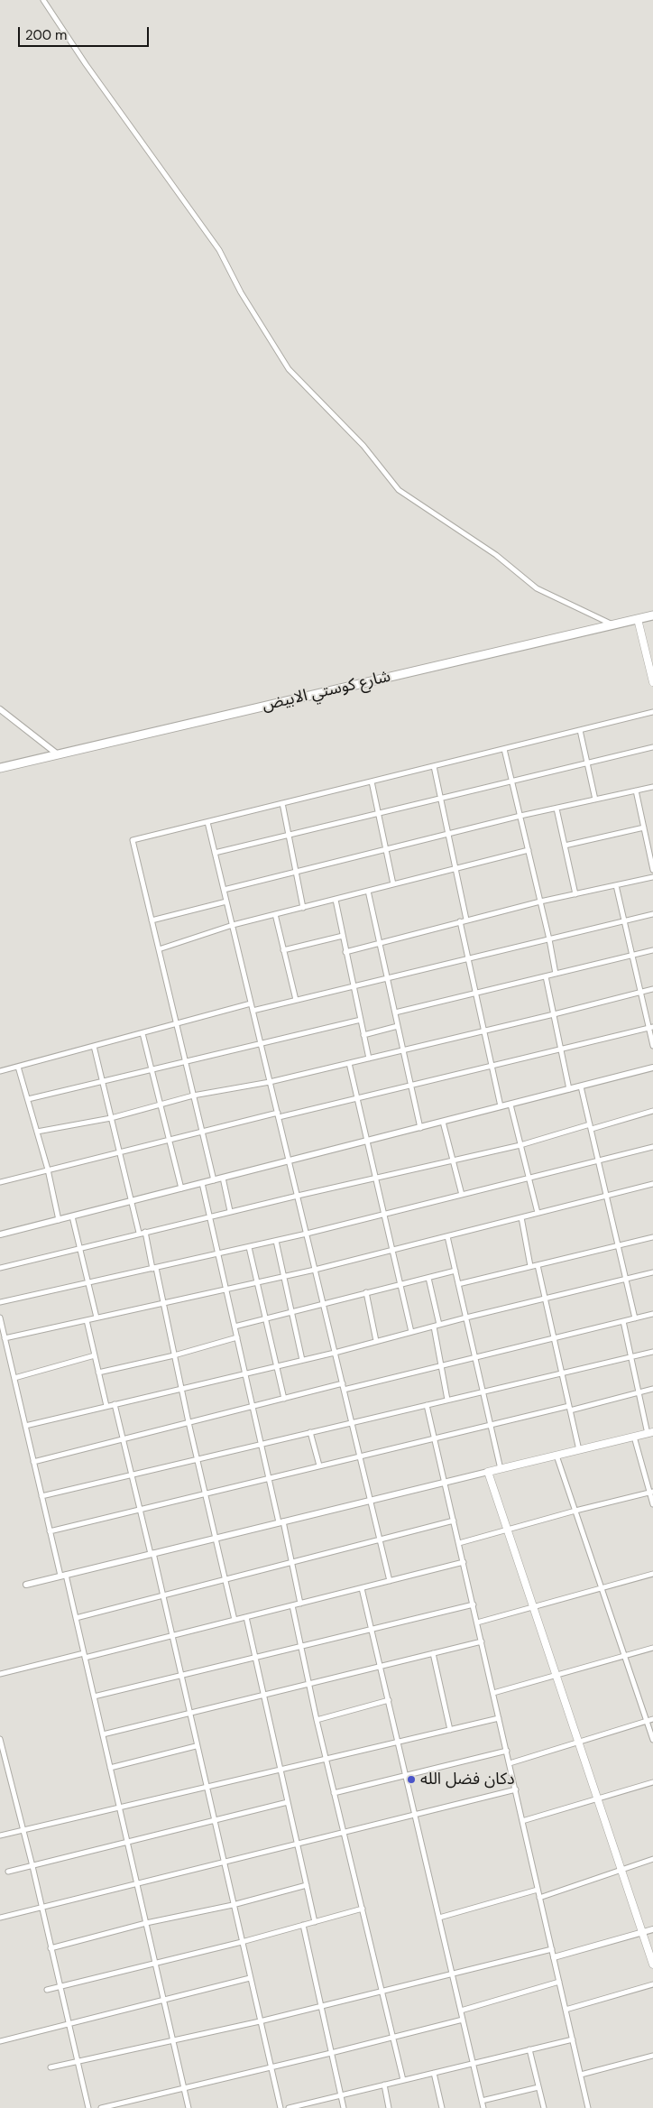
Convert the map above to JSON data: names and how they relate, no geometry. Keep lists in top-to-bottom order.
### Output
{
  "streets": {
    "highway": ["شارع كوستي الابيض"]
  },
  "places": ["دكان فضل الله"],
  "scale_bar": "200 m"
}
